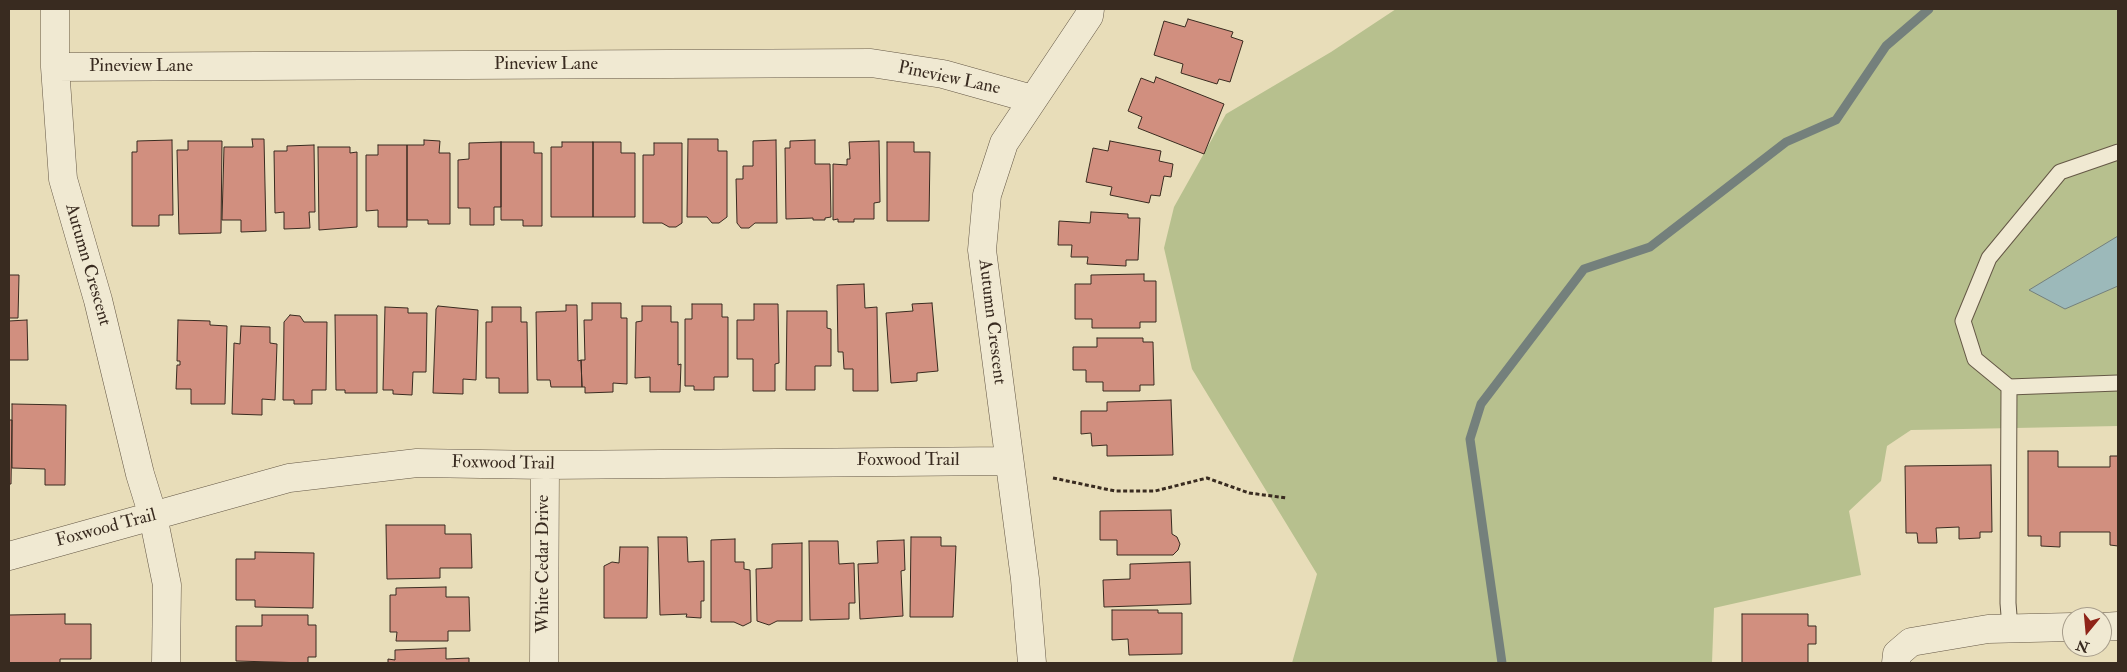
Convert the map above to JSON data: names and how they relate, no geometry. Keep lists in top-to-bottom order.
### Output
{
  "streets": {
    "street": [
      "Pineview Lane",
      "Autumn Crescent",
      "Foxwood Trail",
      "White Cedar Drive"
    ]
  },
  "crossings": [
    ["Pineview Lane", "Autumn Crescent"],
    ["Autumn Crescent", "Foxwood Trail"],
    ["Foxwood Trail", "White Cedar Drive"]
  ],
  "north": "bottom"
}
